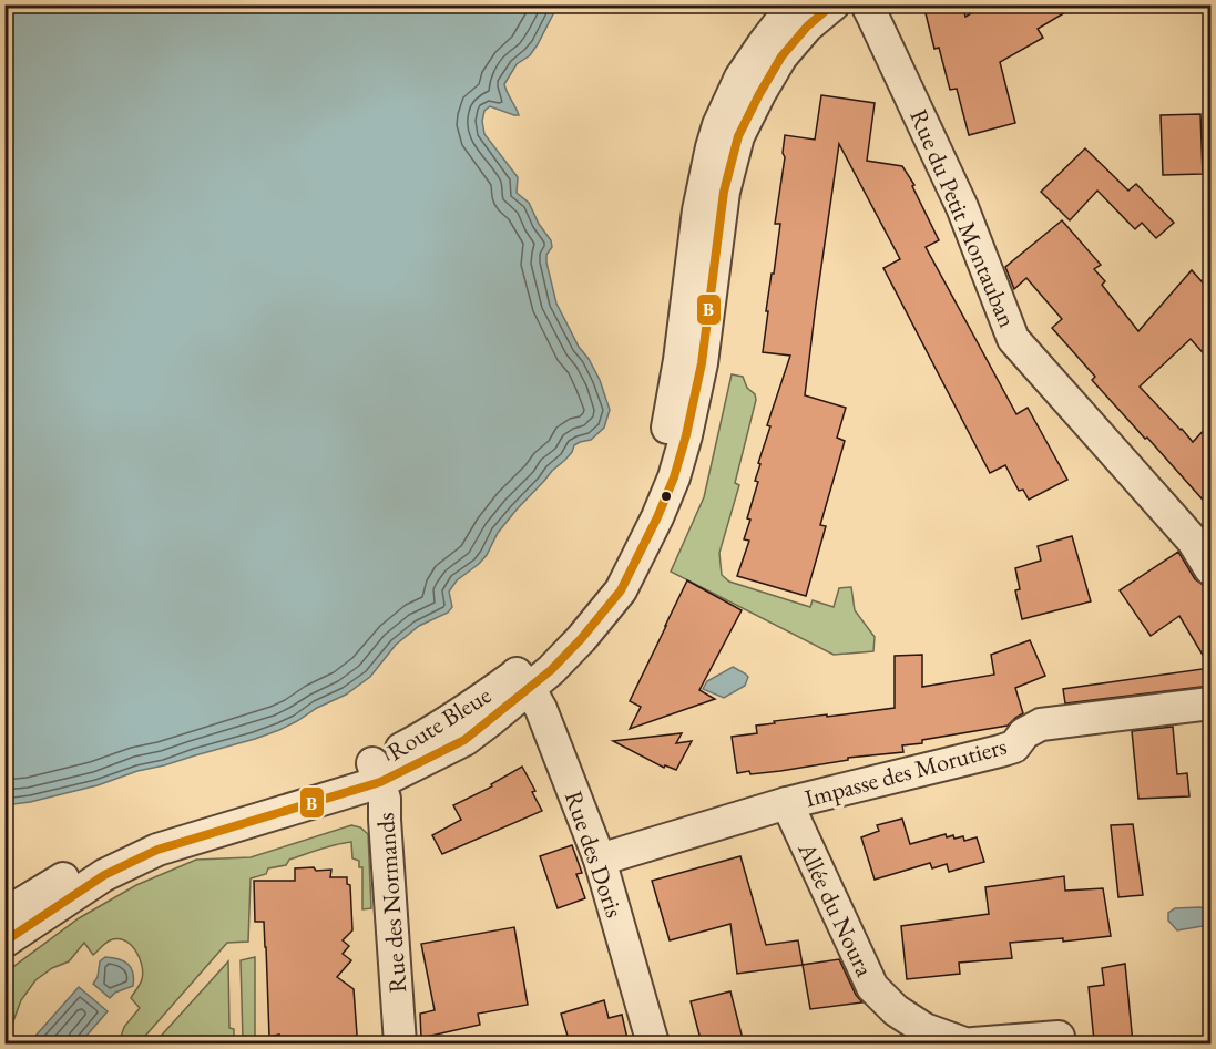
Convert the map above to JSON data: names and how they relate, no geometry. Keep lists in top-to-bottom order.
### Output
{
  "streets": {
    "street": [
      "Rue du Petit Montauban",
      "Route Bleue",
      "Impasse des Morutiers",
      "Rue des Doris",
      "Rue des Normands",
      "Allée du Noura"
    ]
  },
  "crossings": [
    ["Route Bleue", "Rue des Doris"],
    ["Route Bleue", "Rue des Normands"],
    ["Impasse des Morutiers", "Rue des Doris"],
    ["Impasse des Morutiers", "Allée du Noura"]
  ],
  "lines": ["transit line B"]
}
